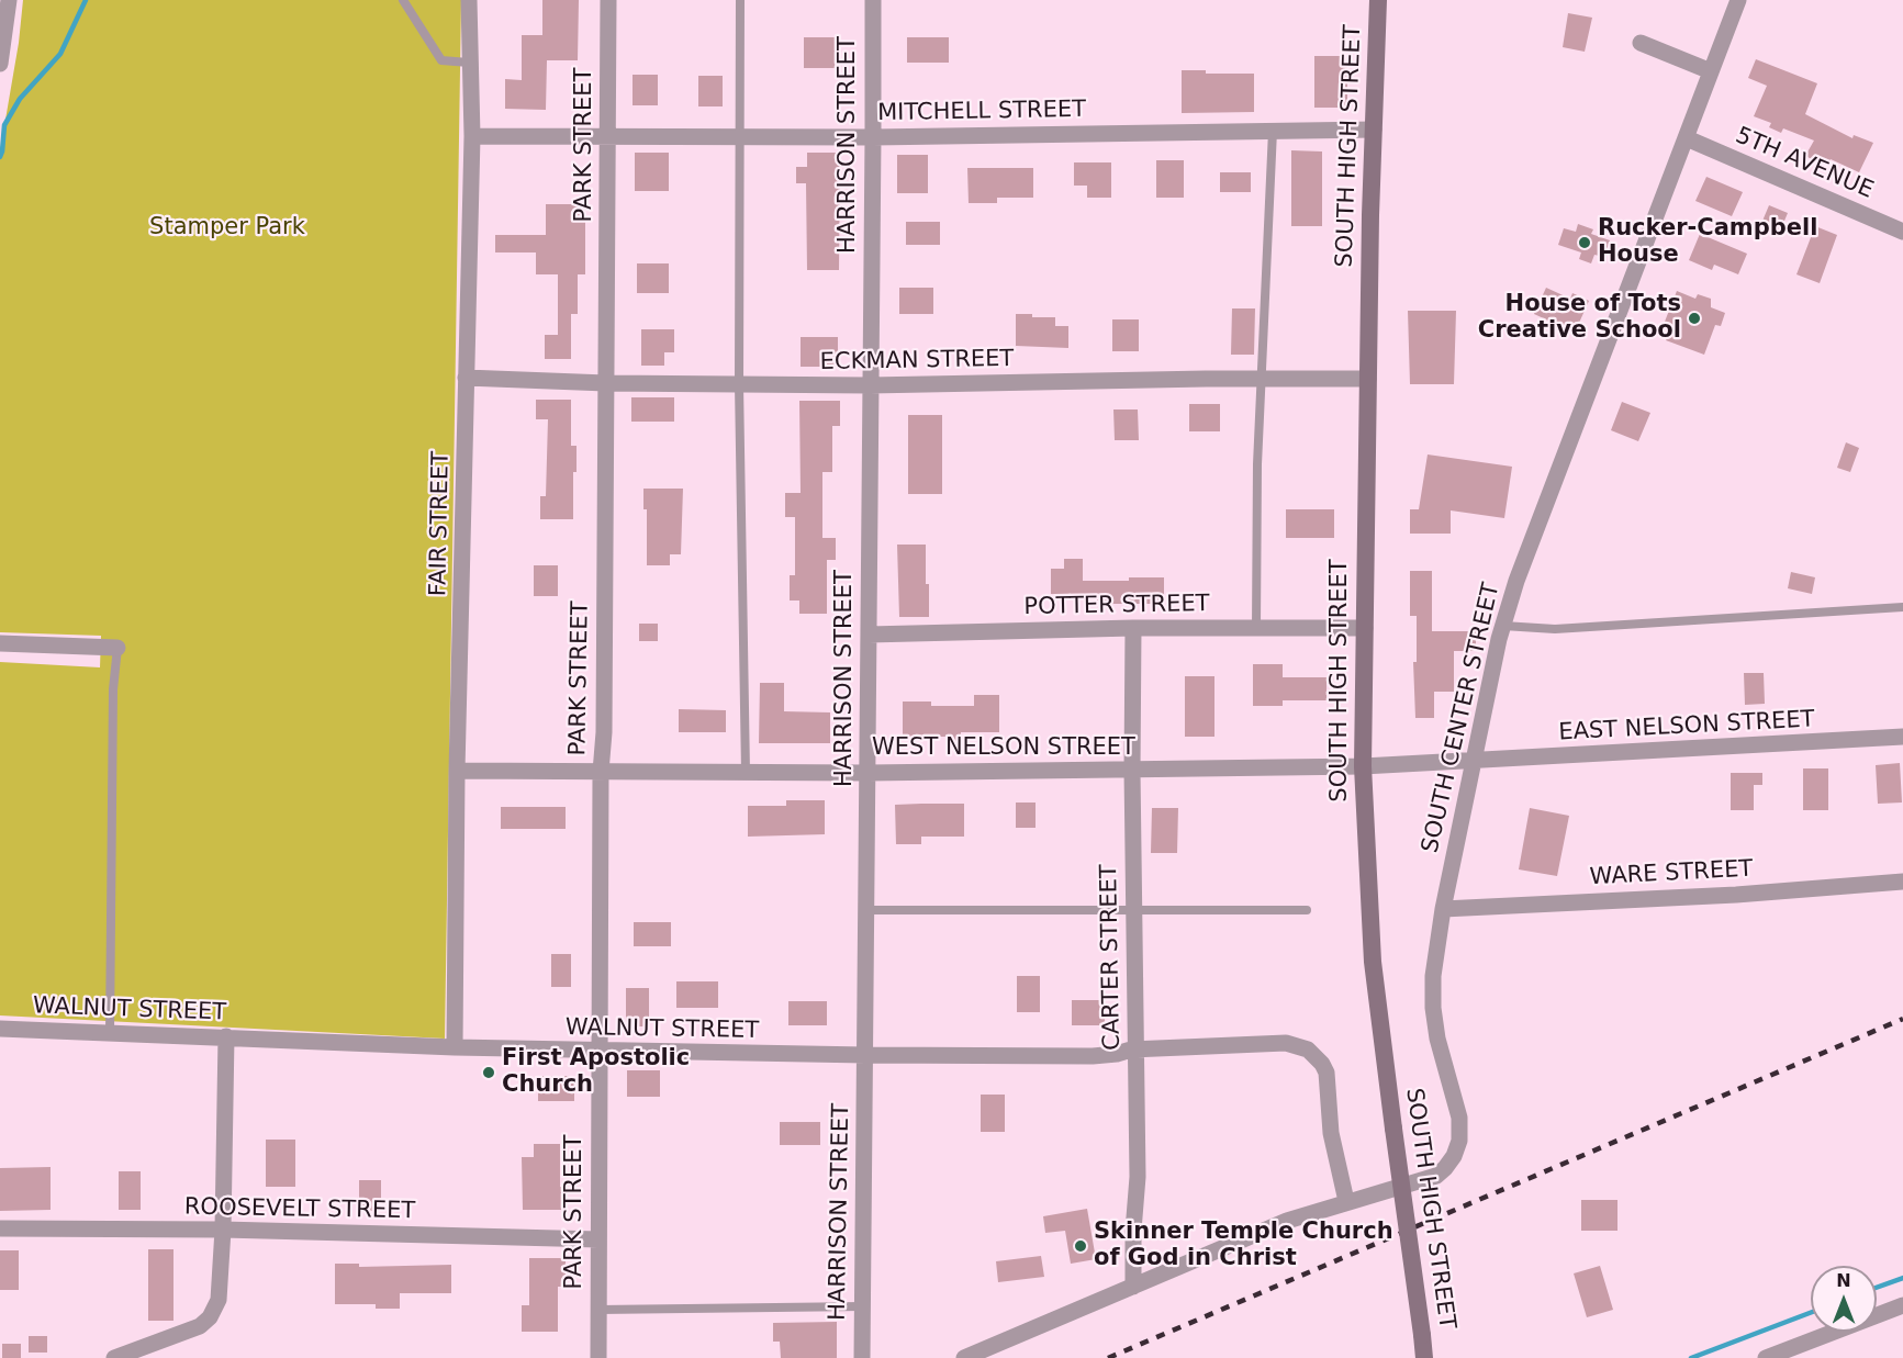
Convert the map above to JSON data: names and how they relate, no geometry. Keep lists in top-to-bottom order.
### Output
{
  "streets": {
    "main road": ["SOUTH HIGH STREET"],
    "street": [
      "MITCHELL STREET",
      "PARK STREET",
      "HARRISON STREET",
      "5TH AVENUE",
      "ECKMAN STREET",
      "FAIR STREET",
      "POTTER STREET",
      "SOUTH CENTER STREET",
      "EAST NELSON STREET",
      "WEST NELSON STREET",
      "WARE STREET",
      "CARTER STREET",
      "WALNUT STREET",
      "ROOSEVELT STREET"
    ]
  },
  "crossings": [
    ["MITCHELL STREET", "PARK STREET"],
    ["MITCHELL STREET", "HARRISON STREET"],
    ["MITCHELL STREET", "SOUTH HIGH STREET"],
    ["MITCHELL STREET", "FAIR STREET"],
    ["PARK STREET", "ECKMAN STREET"],
    ["PARK STREET", "WEST NELSON STREET"],
    ["PARK STREET", "WALNUT STREET"],
    ["PARK STREET", "ROOSEVELT STREET"],
    ["HARRISON STREET", "ECKMAN STREET"],
    ["HARRISON STREET", "POTTER STREET"],
    ["HARRISON STREET", "WEST NELSON STREET"],
    ["HARRISON STREET", "WALNUT STREET"],
    ["SOUTH HIGH STREET", "ECKMAN STREET"],
    ["SOUTH HIGH STREET", "POTTER STREET"],
    ["SOUTH HIGH STREET", "WEST NELSON STREET"],
    ["5TH AVENUE", "SOUTH CENTER STREET"],
    ["ECKMAN STREET", "FAIR STREET"],
    ["FAIR STREET", "WEST NELSON STREET"],
    ["FAIR STREET", "WALNUT STREET"],
    ["POTTER STREET", "CARTER STREET"],
    ["SOUTH CENTER STREET", "EAST NELSON STREET"],
    ["SOUTH CENTER STREET", "WEST NELSON STREET"],
    ["SOUTH CENTER STREET", "WARE STREET"],
    ["SOUTH CENTER STREET", "WALNUT STREET"],
    ["EAST NELSON STREET", "WEST NELSON STREET"],
    ["WEST NELSON STREET", "CARTER STREET"],
    ["CARTER STREET", "WALNUT STREET"]
  ],
  "parks": ["Stamper Park"],
  "places": [
    "Rucker-Campbell House",
    "House of Tots Creative School",
    "First Apostolic Church",
    "Skinner Temple Church of God in Christ"
  ],
  "north": "top"
}
